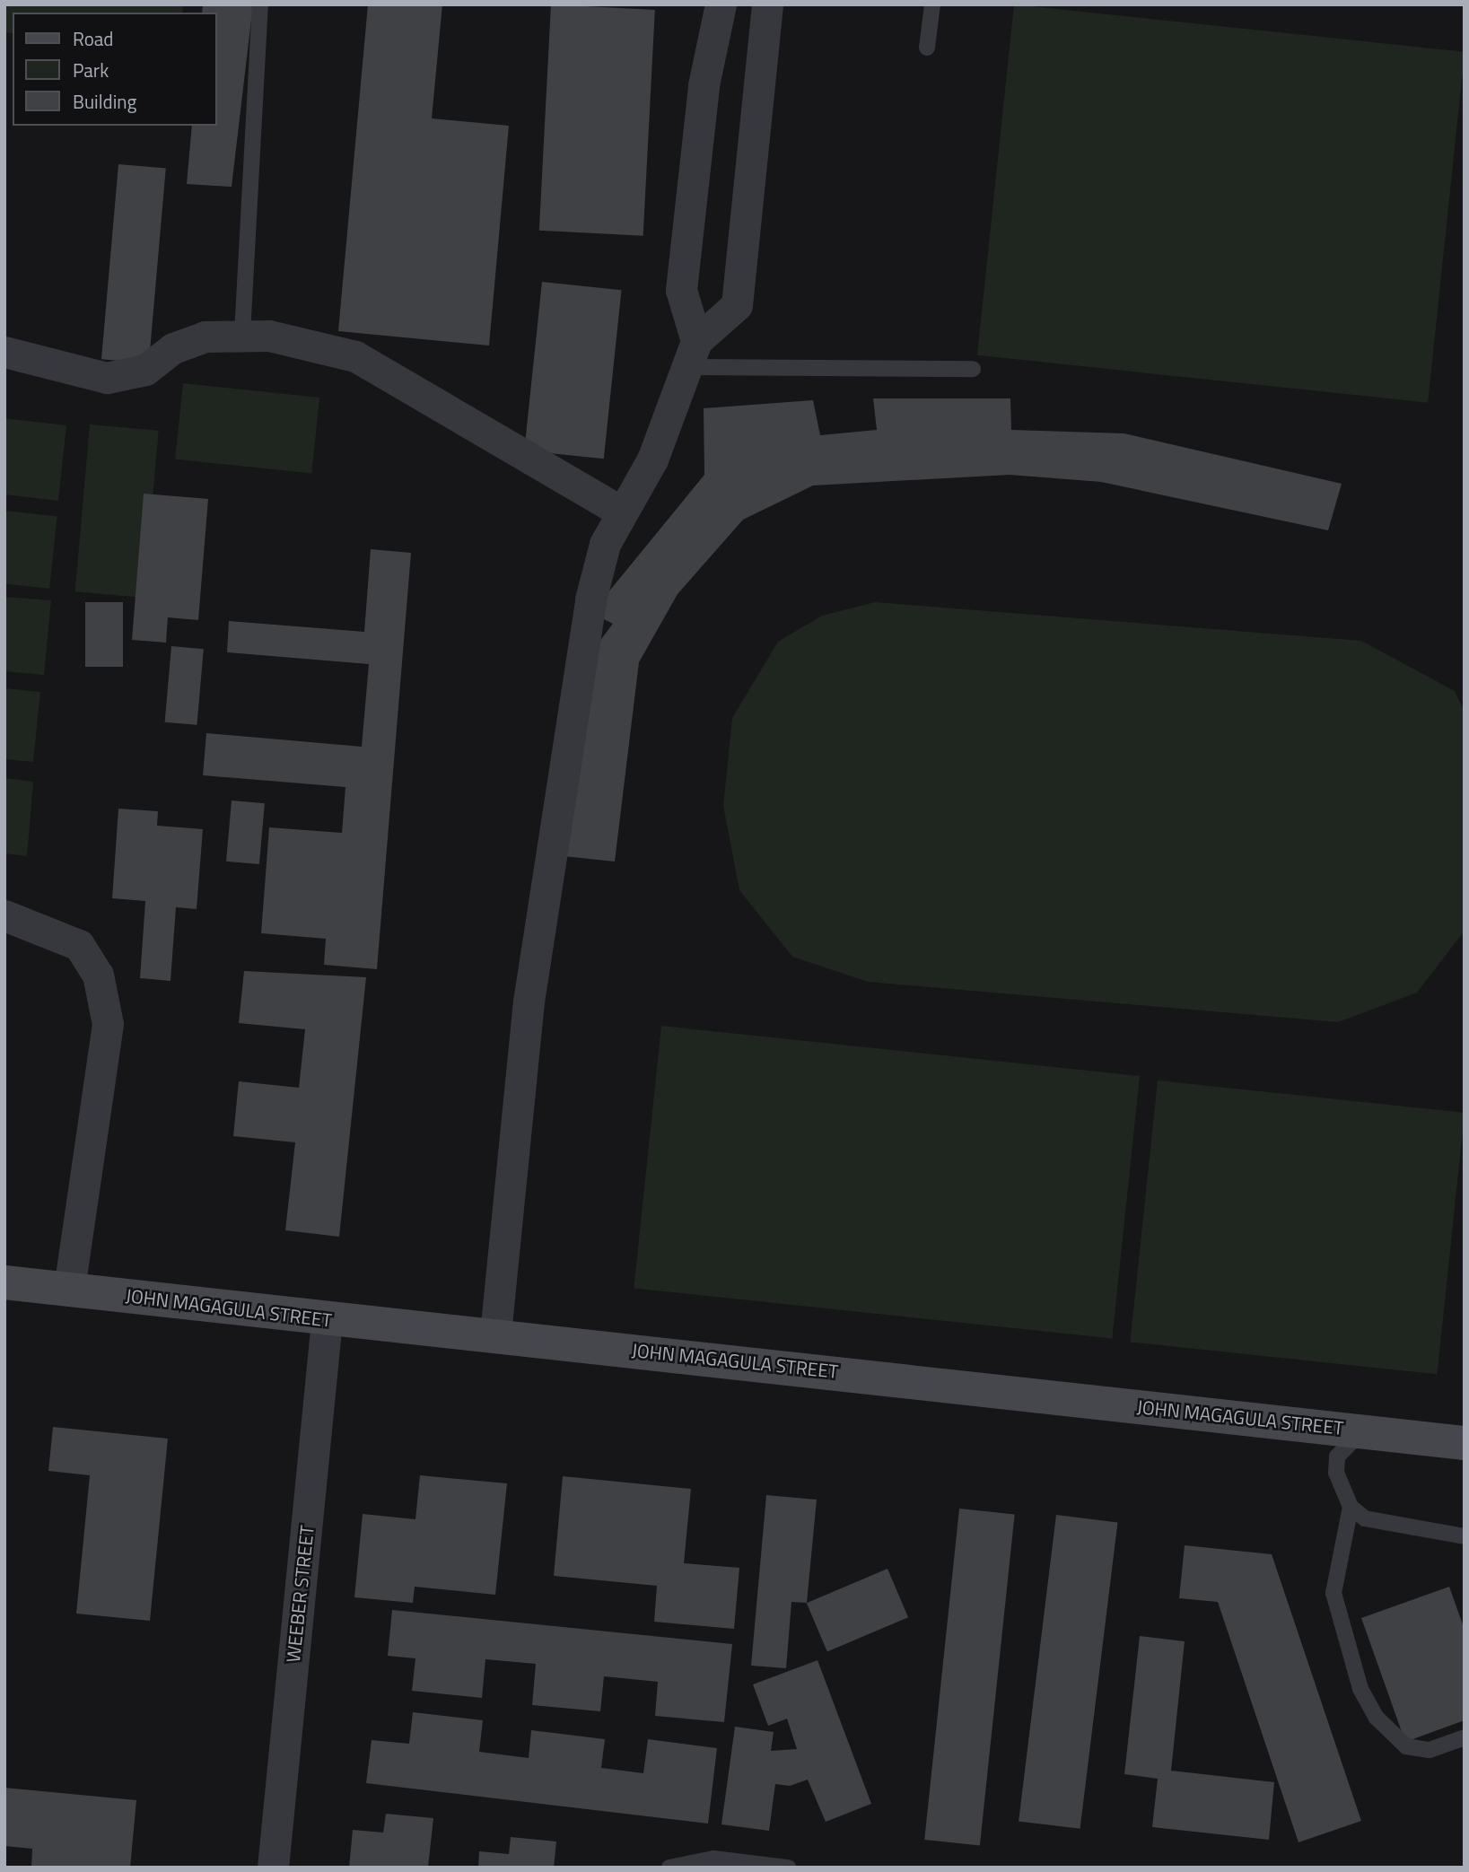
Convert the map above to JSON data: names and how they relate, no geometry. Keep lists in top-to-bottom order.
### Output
{
  "streets": {
    "street": ["JOHN MAGAGULA STREET", "WEEBER STREET"]
  },
  "crossings": [
    ["JOHN MAGAGULA STREET", "WEEBER STREET"]
  ],
  "legend": ["Road", "Park", "Building"]
}
